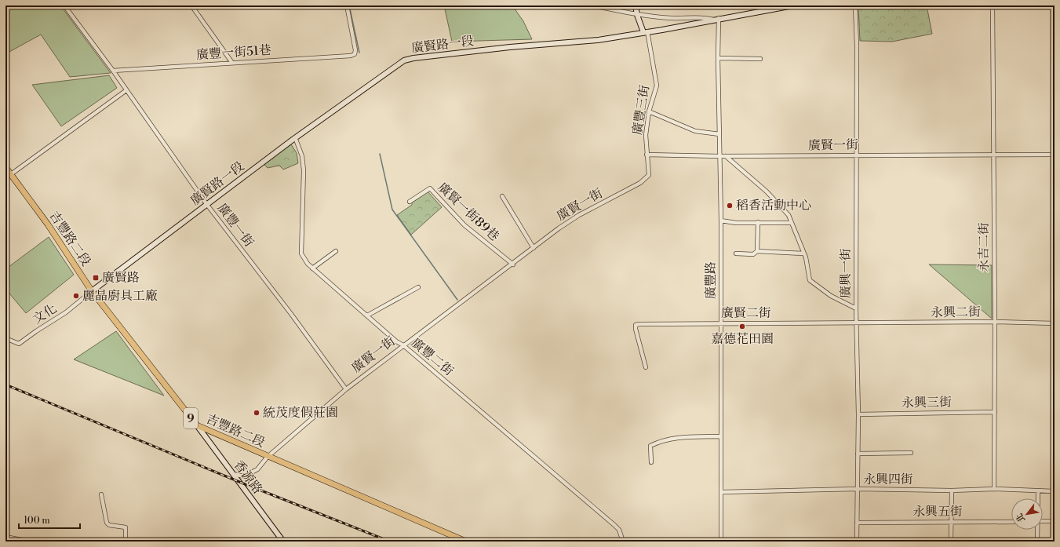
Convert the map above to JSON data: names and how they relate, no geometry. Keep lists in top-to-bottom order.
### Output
{
  "streets": {
    "main road": ["吉豐路二段", "9"],
    "street": [
      "廣賢路一段",
      "廣豐一街51巷",
      "廣豐三街",
      "廣賢一街",
      "廣賢一街89巷",
      "廣豐一街",
      "永吉二街",
      "廣興一街",
      "廣豐路",
      "永興二街",
      "廣賢二街",
      "文化",
      "廣豐二街",
      "永興三街",
      "香源路",
      "永興四街",
      "永興五街"
    ]
  },
  "crossings": [
    ["廣賢路一段", "廣豐三街"],
    ["廣賢路一段", "廣豐一街"],
    ["廣賢路一段", "吉豐路二段"],
    ["廣賢路一段", "廣豐路"],
    ["廣賢路一段", "文化"],
    ["廣賢路一段", "廣豐二街"],
    ["廣豐一街51巷", "廣豐一街"],
    ["廣豐三街", "廣賢一街"],
    ["廣賢一街", "廣賢一街89巷"],
    ["廣賢一街", "廣豐一街"],
    ["廣賢一街", "吉豐路二段"],
    ["廣賢一街", "永吉二街"],
    ["廣賢一街", "廣興一街"],
    ["廣賢一街", "廣豐路"],
    ["廣賢一街", "廣豐二街"],
    ["廣賢一街", "香源路"],
    ["吉豐路二段", "文化"],
    ["吉豐路二段", "9"],
    ["吉豐路二段", "香源路"],
    ["永吉二街", "永興二街"],
    ["永吉二街", "永興三街"],
    ["永吉二街", "永興四街"],
    ["廣興一街", "永興二街"],
    ["廣興一街", "廣賢二街"],
    ["廣興一街", "永興三街"],
    ["廣興一街", "永興四街"],
    ["廣興一街", "永興五街"],
    ["廣豐路", "廣賢二街"],
    ["廣豐路", "永興四街"],
    ["永興二街", "廣賢二街"]
  ],
  "places": {
    "other": [
      "稻香活動中心",
      "麗晶廚具工廠",
      "嘉德花田園",
      "統茂度假莊園"
    ],
    "transit": ["廣賢路"]
  },
  "scale_bar": "100 m",
  "north": "bottom left"
}
